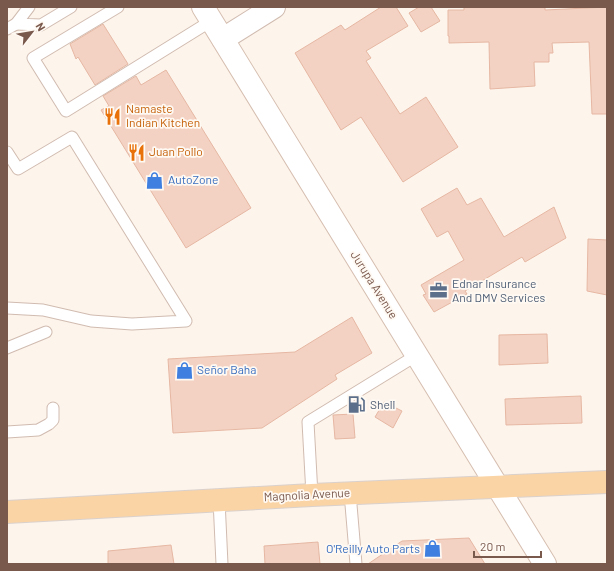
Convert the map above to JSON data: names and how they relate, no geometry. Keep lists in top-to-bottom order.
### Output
{
  "streets": {
    "main road": ["Jurupa Avenue", "Magnolia Avenue"]
  },
  "crossings": [
    ["Jurupa Avenue", "Magnolia Avenue"]
  ],
  "places": {
    "restaurant": ["Namaste Indian Kitchen", "Juan Pollo"],
    "shop": ["AutoZone", "Señor Baha", "O'Reilly Auto Parts"],
    "office": ["Ednar Insurance And DMV Services"],
    "fuel station": ["Shell"]
  },
  "scale_bar": "20 m",
  "north": "top right"
}
